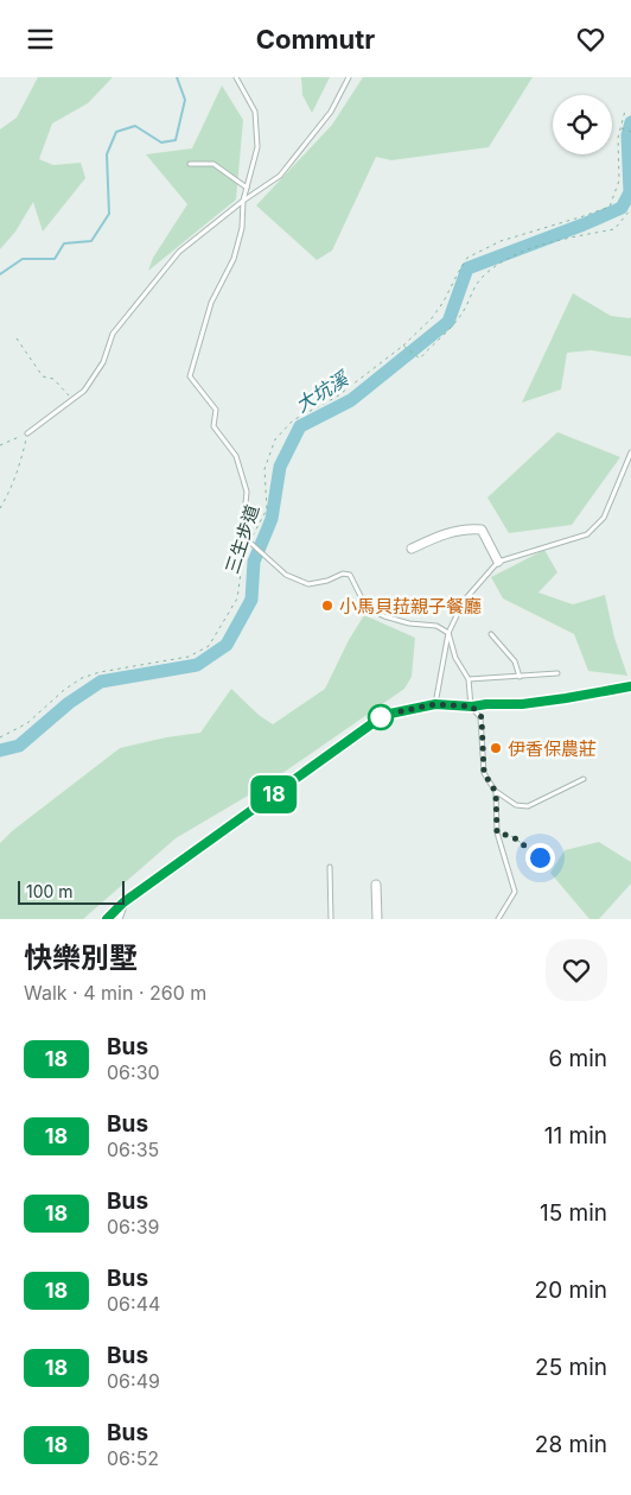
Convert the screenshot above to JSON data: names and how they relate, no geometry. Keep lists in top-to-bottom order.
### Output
{
  "streets": {
    "path": ["三生步道"]
  },
  "water": ["大坑溪"],
  "places": ["小馬貝菈親子餐廳", "伊香保農莊"],
  "lines": ["bus line 18"],
  "scale_bar": "100 m",
  "page": {
    "header": "Commutr",
    "on_map": "18",
    "scale": "100 m",
    "heading": ["快樂別墅", "Walk · 4 min · 260 m"],
    "list": [
      {
        "mark": "18",
        "name": "Bus",
        "note": "06:30",
        "value": "6 min"
      },
      {
        "mark": "18",
        "name": "Bus",
        "note": "06:35",
        "value": "11 min"
      },
      {
        "mark": "18",
        "name": "Bus",
        "note": "06:39",
        "value": "15 min"
      },
      {
        "mark": "18",
        "name": "Bus",
        "note": "06:44",
        "value": "20 min"
      },
      {
        "mark": "18",
        "name": "Bus",
        "note": "06:49",
        "value": "25 min"
      },
      {
        "mark": "18",
        "name": "Bus",
        "note": "06:52",
        "value": "28 min"
      }
    ]
  }
}
